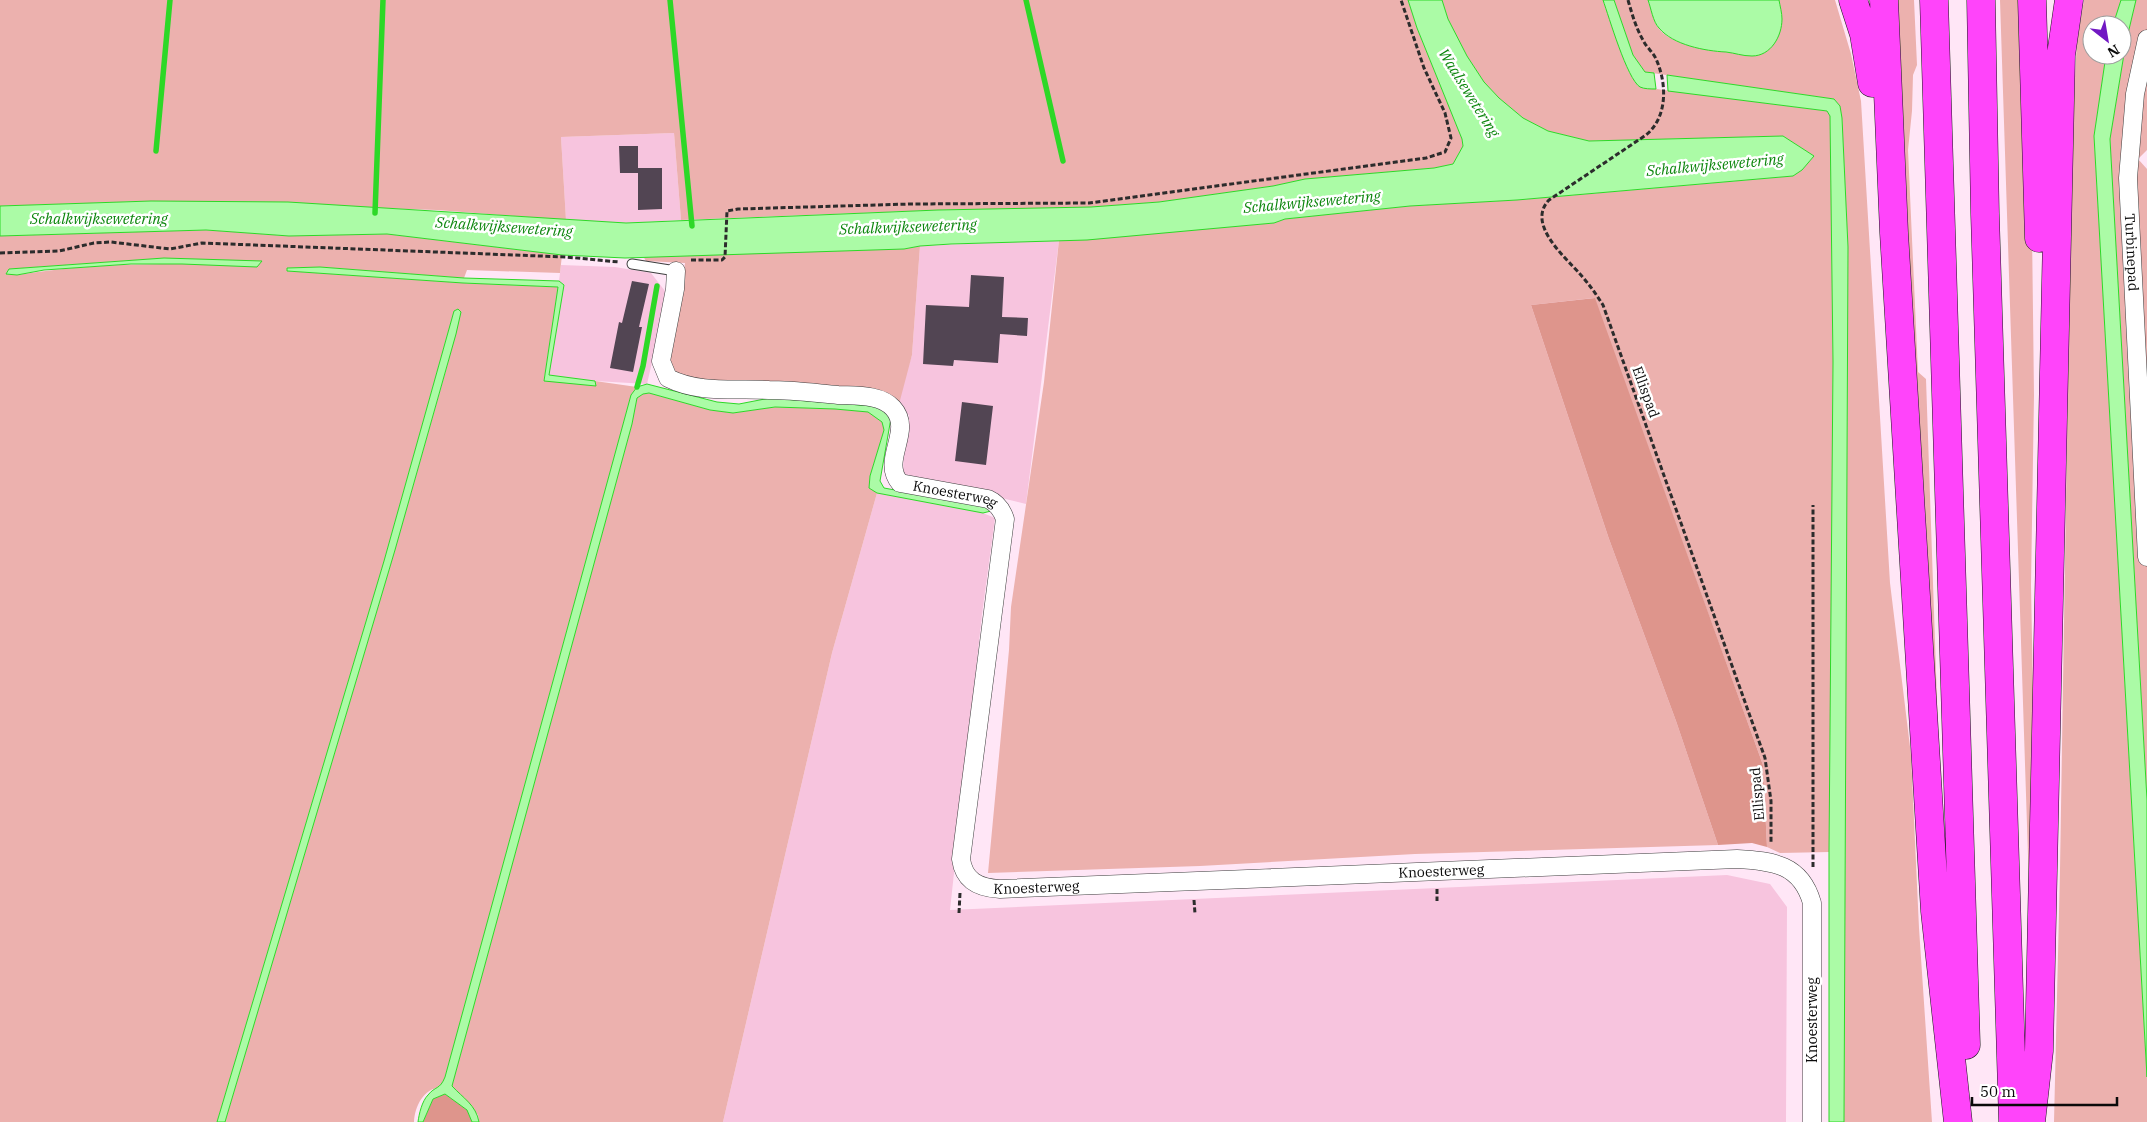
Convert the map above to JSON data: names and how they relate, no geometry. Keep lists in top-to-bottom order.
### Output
{
  "streets": {
    "street": ["Turbinepad", "Knoesterweg"],
    "path": ["Ellispad"]
  },
  "crossings": [
    ["Ellispad", "Knoesterweg"]
  ],
  "water": ["Waalsewetering", "Schalkwijksewetering"],
  "scale_bar": "50 m",
  "north": "bottom right"
}
